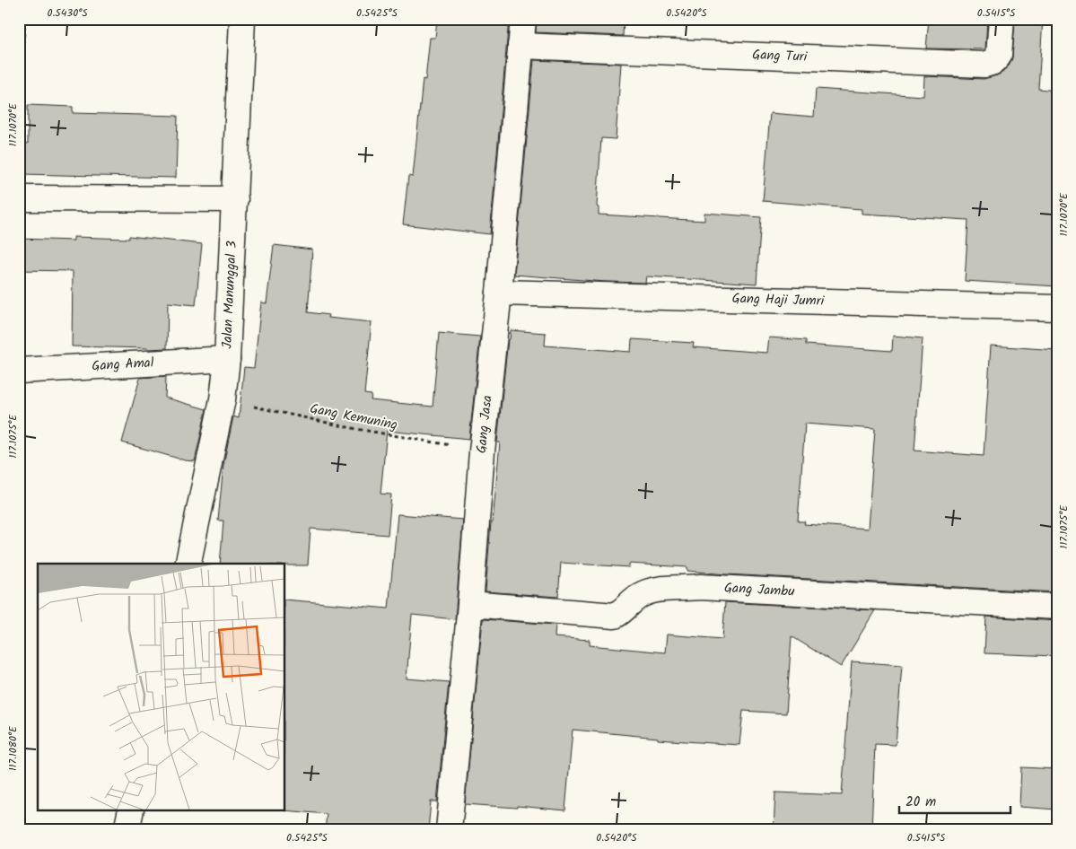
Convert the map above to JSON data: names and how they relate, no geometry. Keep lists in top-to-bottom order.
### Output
{
  "streets": {
    "street": [
      "Gang Turi",
      "Jalan Manunggal 3",
      "Gang Haji Jumri",
      "Gang Amal",
      "Gang Jasa",
      "Gang Jambu"
    ],
    "path": ["Gang Kemuning"]
  },
  "crossings": [
    ["Gang Turi", "Gang Jasa"],
    ["Jalan Manunggal 3", "Gang Amal"],
    ["Jalan Manunggal 3", "Gang Kemuning"],
    ["Gang Haji Jumri", "Gang Jasa"],
    ["Gang Kemuning", "Gang Jasa"],
    ["Gang Jasa", "Gang Jambu"]
  ],
  "scale_bar": "20 m",
  "coordinates": [
    "0.5430°S",
    "0.5425°S",
    "0.5420°S",
    "0.5415°S",
    "117.1070°E",
    "117.1075°E",
    "117.1080°E"
  ]
}
